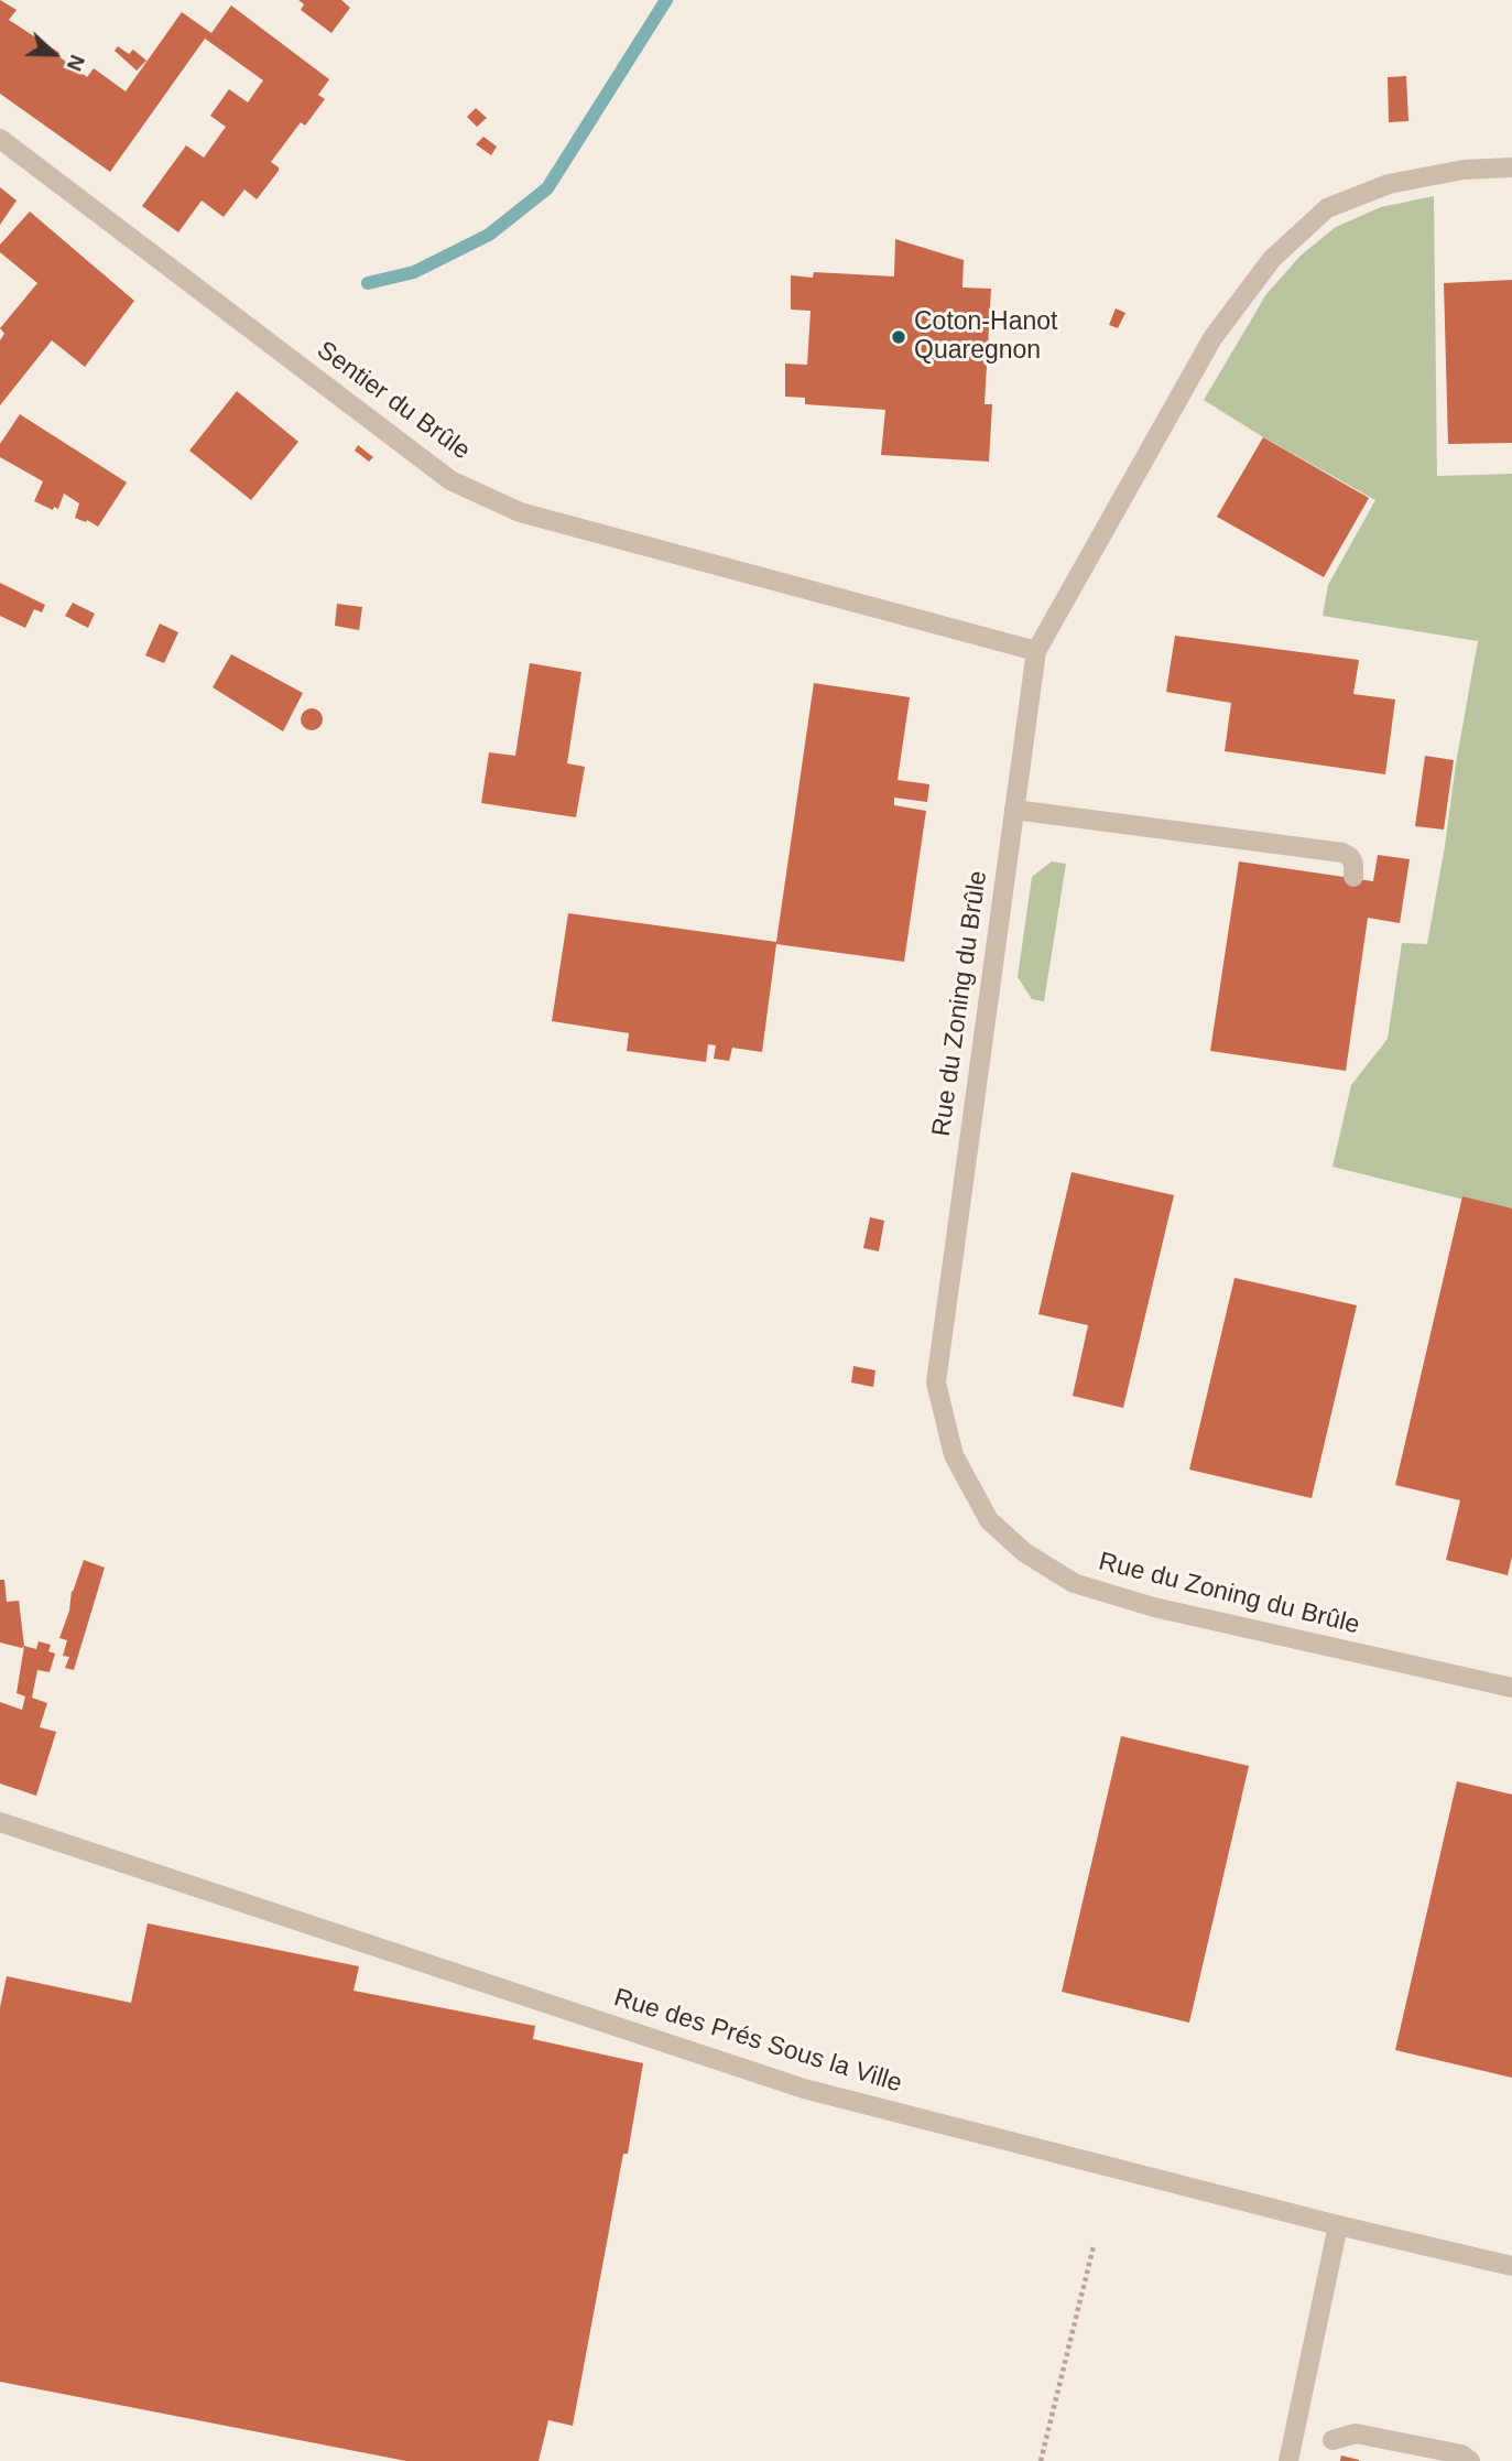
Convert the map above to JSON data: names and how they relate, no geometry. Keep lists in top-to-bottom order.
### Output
{
  "streets": {
    "street": ["Sentier du Brûle", "Rue du Zoning du Brûle", "Rue des Prés Sous la Ville"]
  },
  "crossings": [
    ["Sentier du Brûle", "Rue du Zoning du Brûle"]
  ],
  "places": ["Coton-Hanot Quaregnon"],
  "north": "right"
}
